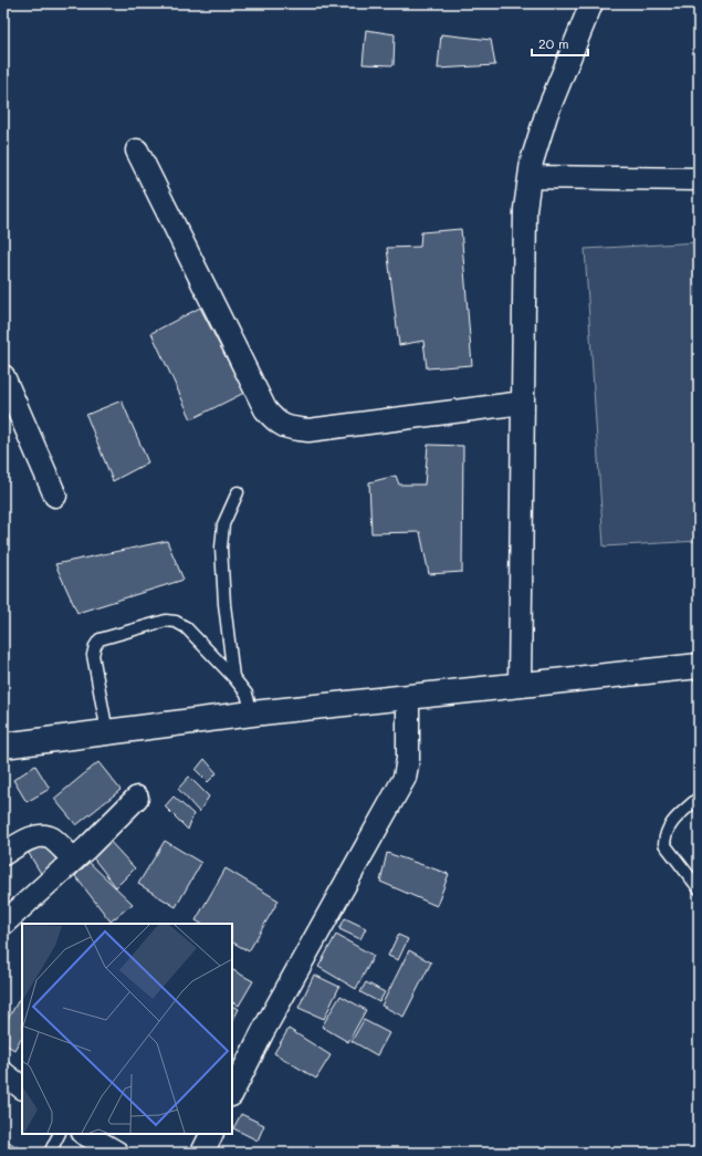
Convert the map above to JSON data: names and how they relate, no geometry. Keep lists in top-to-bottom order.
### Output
{
  "scale_bar": "20 m"
}
